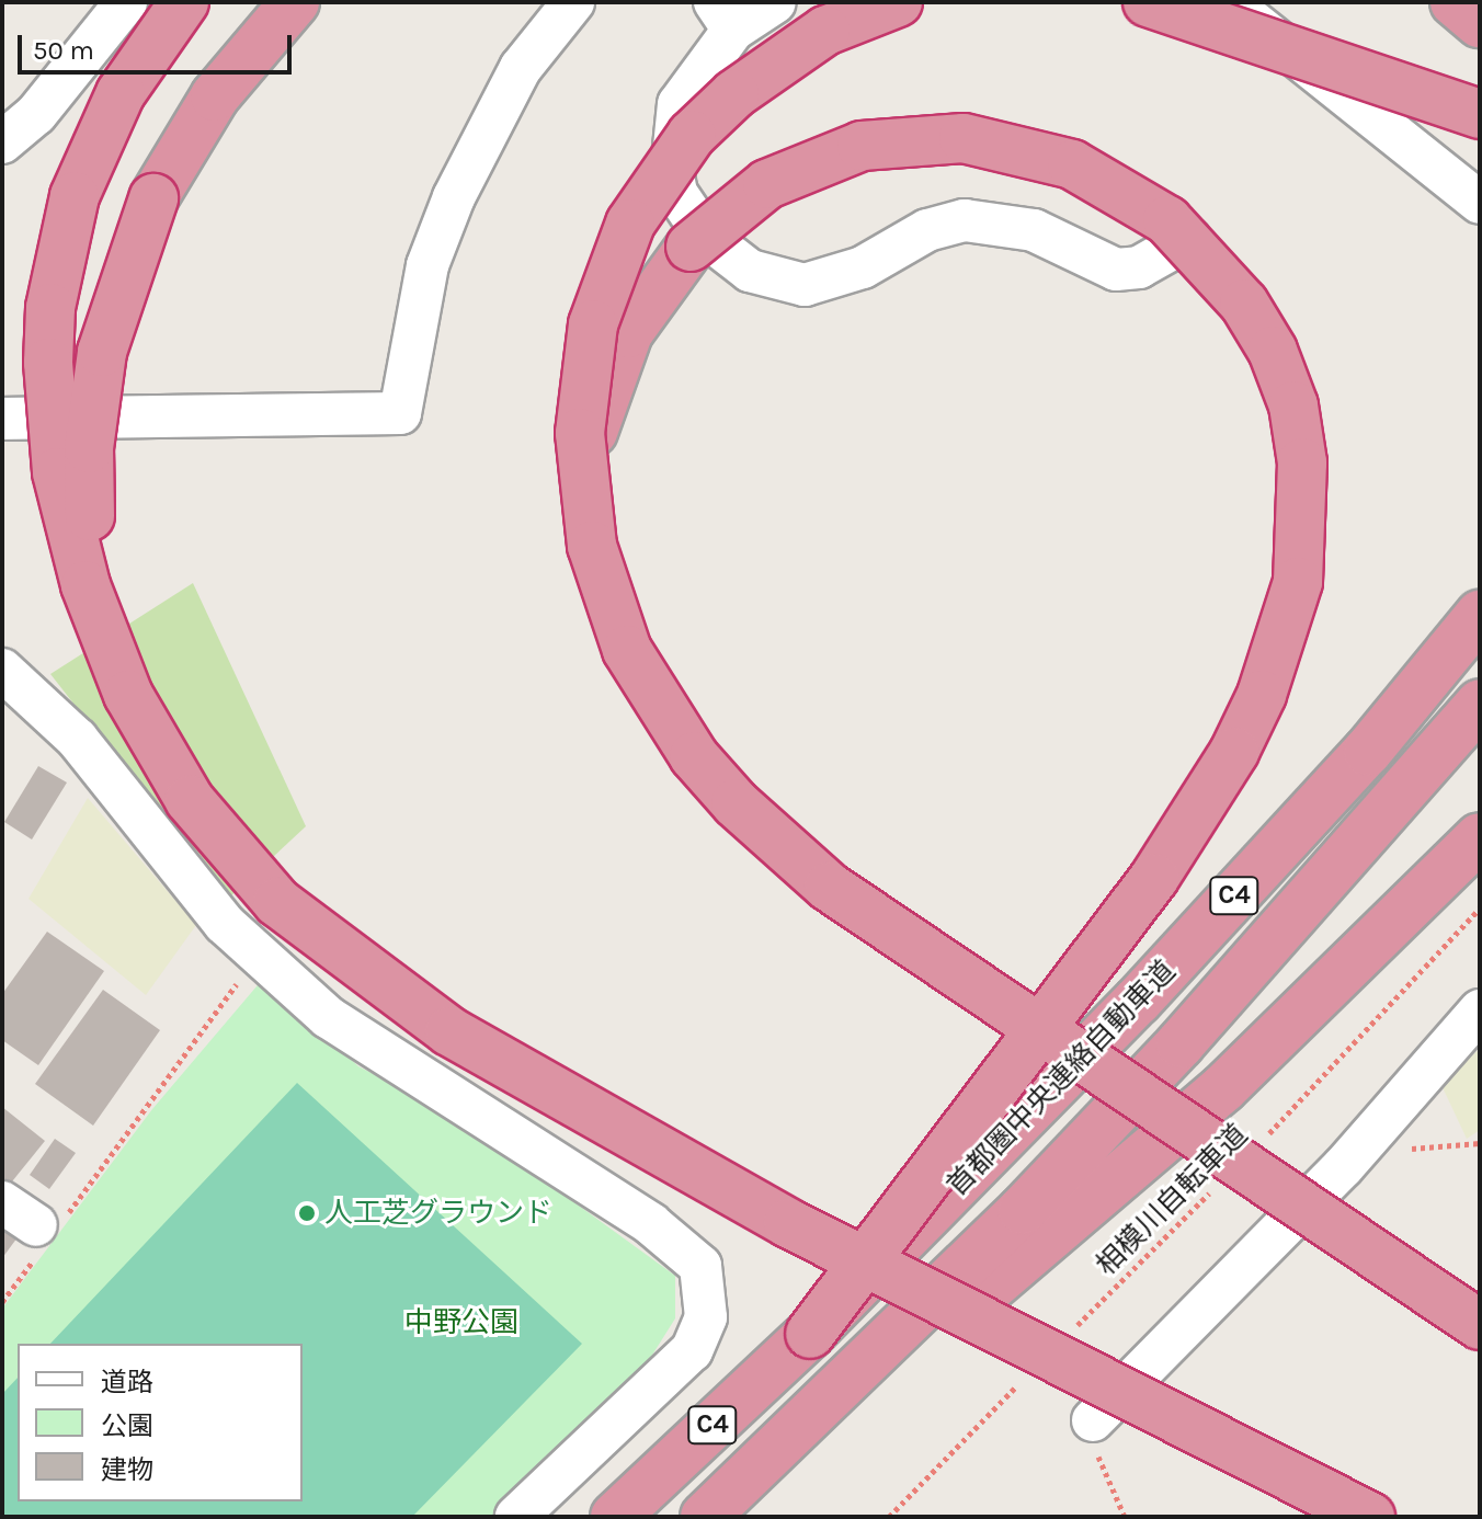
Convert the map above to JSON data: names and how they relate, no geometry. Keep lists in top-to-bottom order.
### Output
{
  "streets": {
    "highway": ["C4", "首都圏中央連絡自動車道"],
    "path": ["相模川自転車道"]
  },
  "parks": ["中野公園"],
  "places": ["人工芝グラウンド"],
  "legend": ["道路", "公園", "建物"],
  "scale_bar": "50 m"
}
